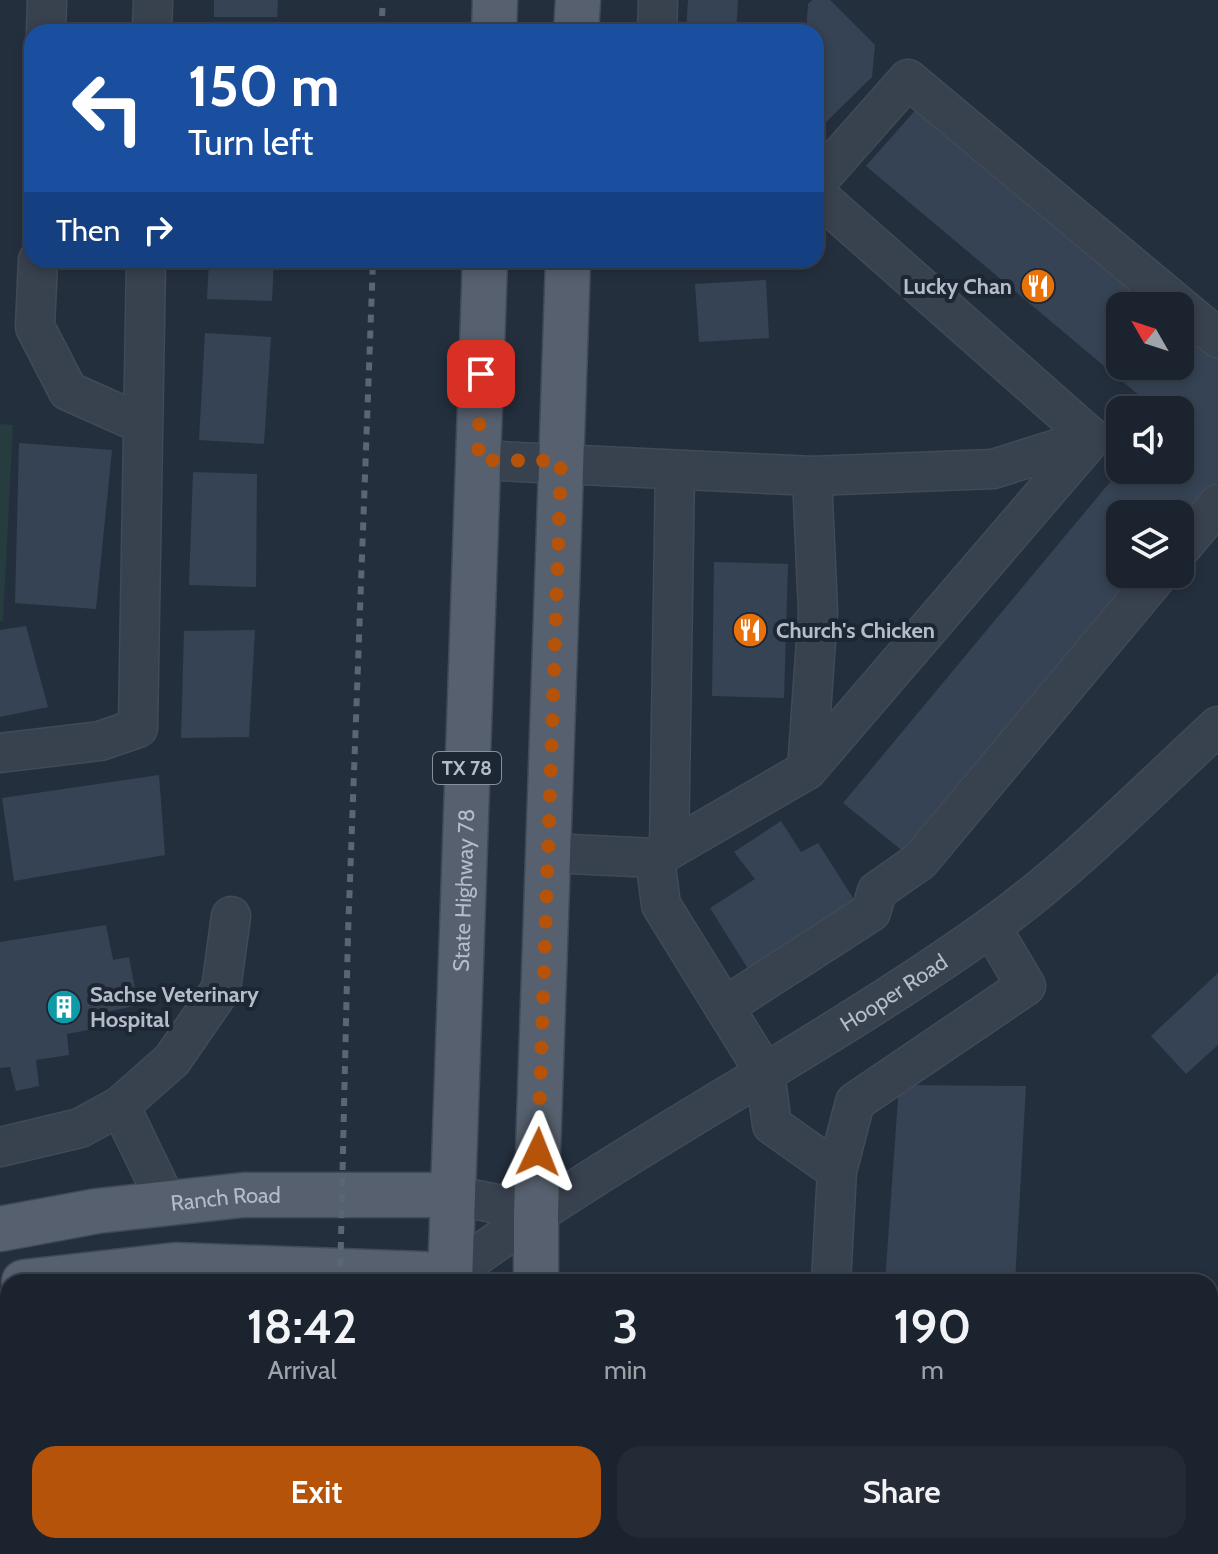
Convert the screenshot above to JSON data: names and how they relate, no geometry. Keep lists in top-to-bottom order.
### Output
{
  "streets": {
    "main road": ["TX 78", "State Highway 78", "Ranch Road"],
    "street": ["Hooper Road"]
  },
  "crossings": [
    ["State Highway 78", "Ranch Road"]
  ],
  "places": {
    "restaurant": ["Lucky Chan", "Church's Chicken"],
    "building": ["Sachse Veterinary Hospital"]
  },
  "north": "top left",
  "page": {
    "turn": ["150 m", "Turn left"],
    "then": "Then",
    "eta": [
      "18:42",
      "Arrival",
      "3",
      "min",
      "190",
      "m"
    ],
    "buttons": ["Exit", "Share"]
  }
}
